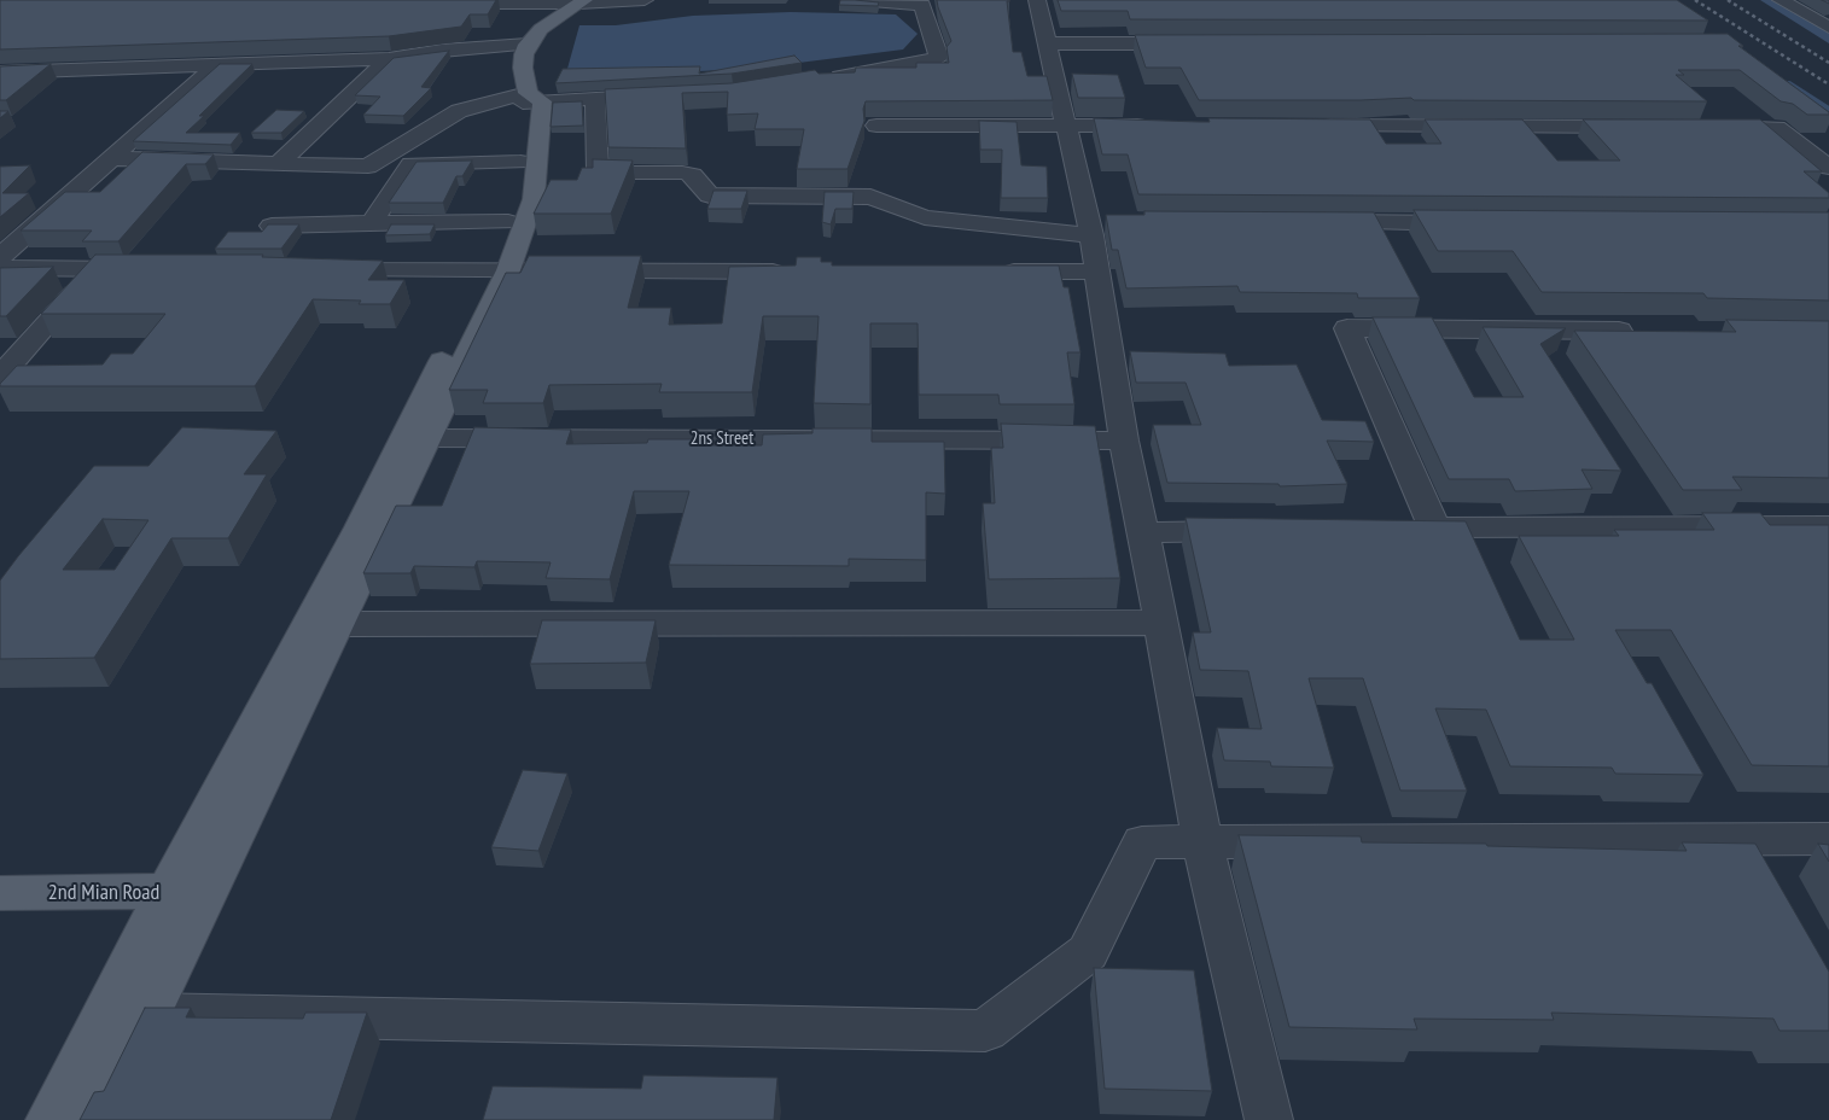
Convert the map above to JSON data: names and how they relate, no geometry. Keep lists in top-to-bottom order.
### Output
{
  "streets": {
    "main road": ["2nd Mian Road"],
    "street": ["2ns Street"]
  }
}
